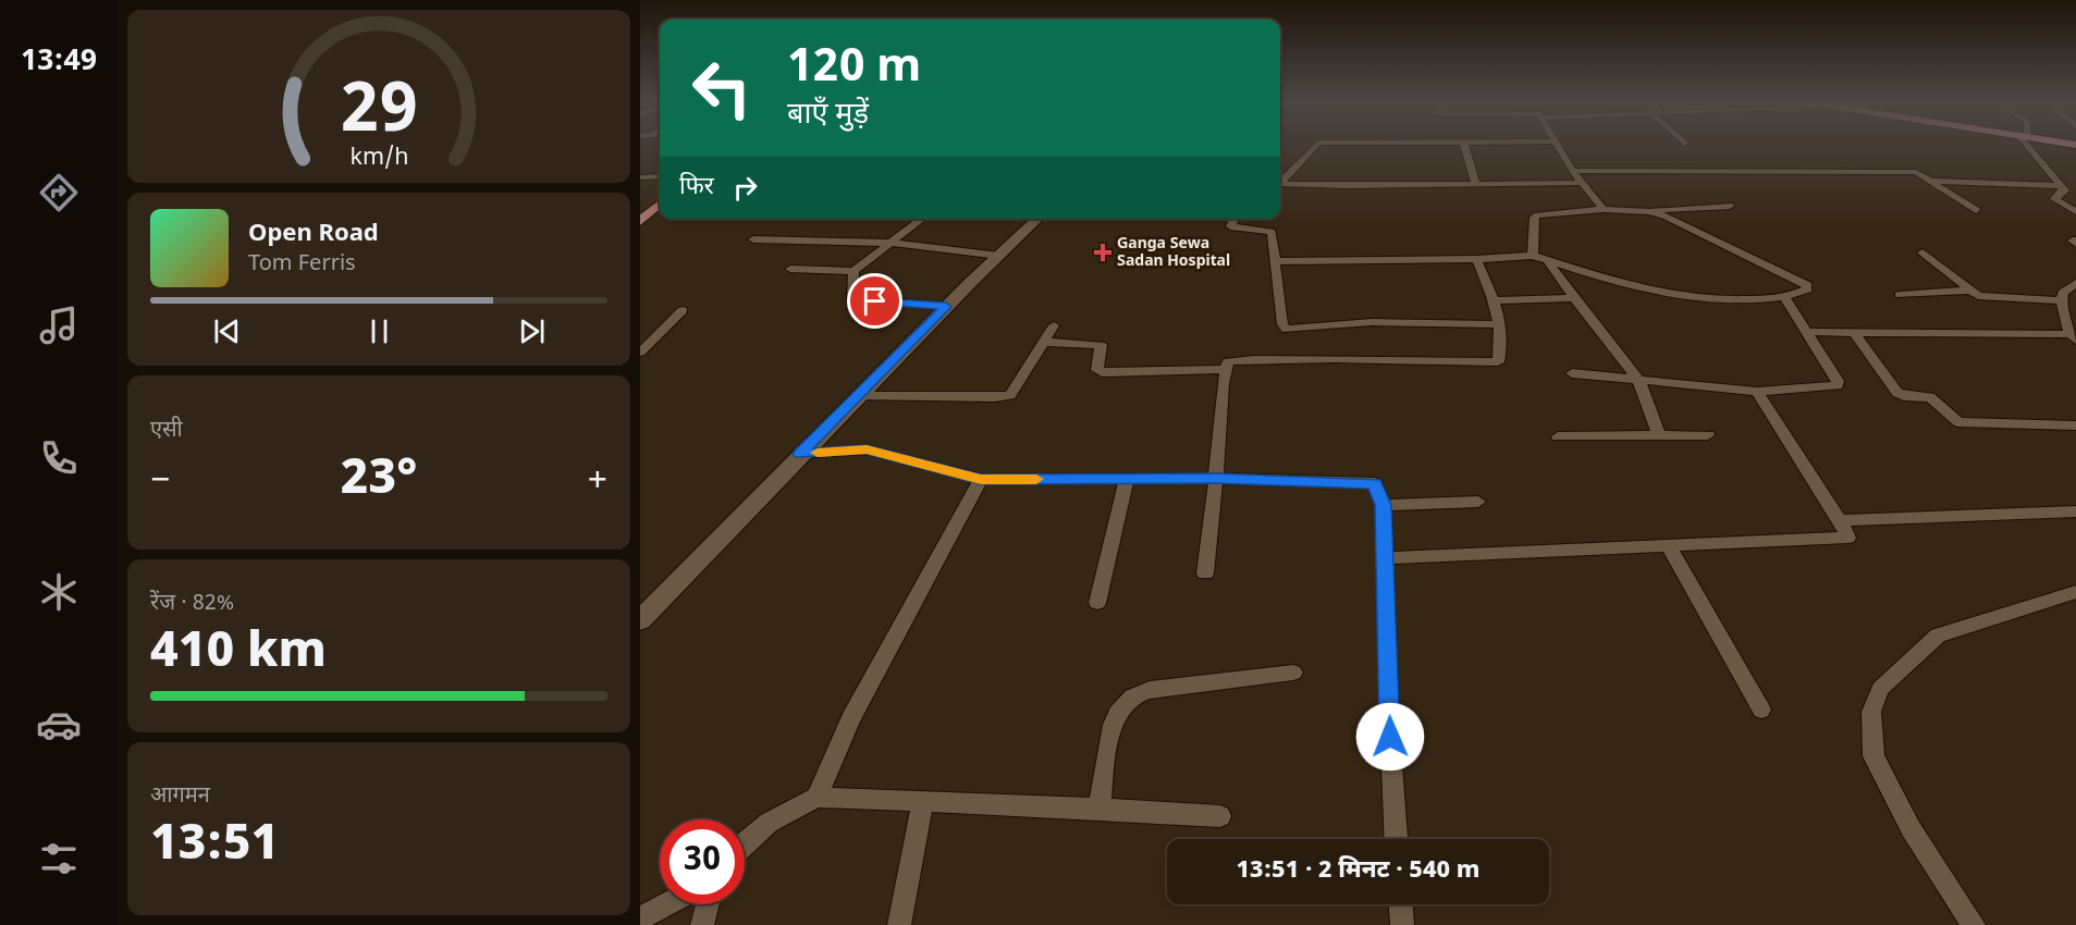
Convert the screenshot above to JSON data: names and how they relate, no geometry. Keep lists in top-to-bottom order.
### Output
{
  "places": {
    "health": ["Ganga Sewa Sadan Hospital"]
  },
  "page": {
    "tabs": "13:49",
    "turn": ["120 m", "बाएँ मुड़ें"],
    "then": "फिर",
    "song": ["Open Road", "Tom Ferris"],
    "tile": [
      "एसी",
      ["रेंज · 82%", "410 km"],
      ["आगमन", "13:51"]
    ],
    "heat": ["−", "23°", "+"],
    "limit": "30",
    "trip": "13:51 · 2 मिनट · 540 m",
    "gauge": ["29", "km/h"]
  }
}
